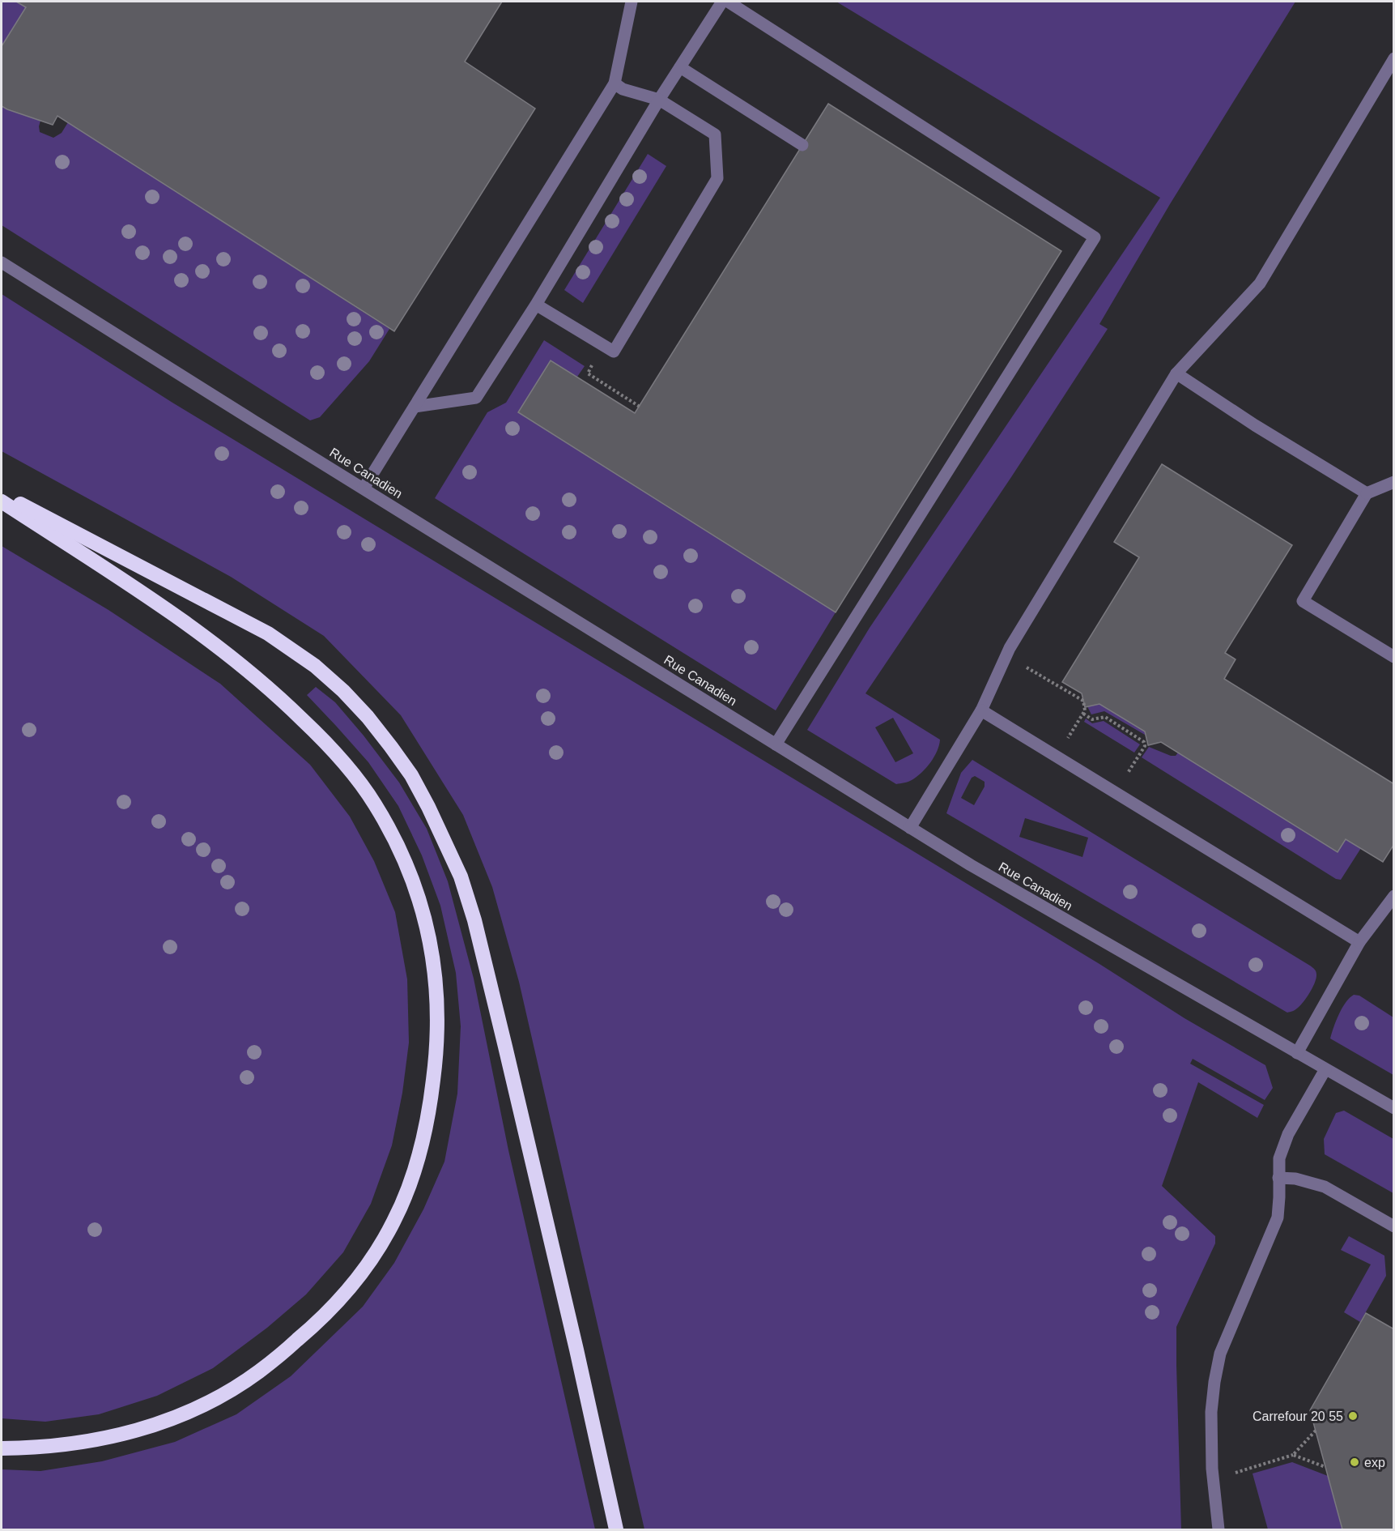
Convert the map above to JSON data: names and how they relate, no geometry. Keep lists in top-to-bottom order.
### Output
{
  "streets": {
    "street": ["Rue Canadien"]
  },
  "places": ["Carrefour 20 55", "exp"]
}
